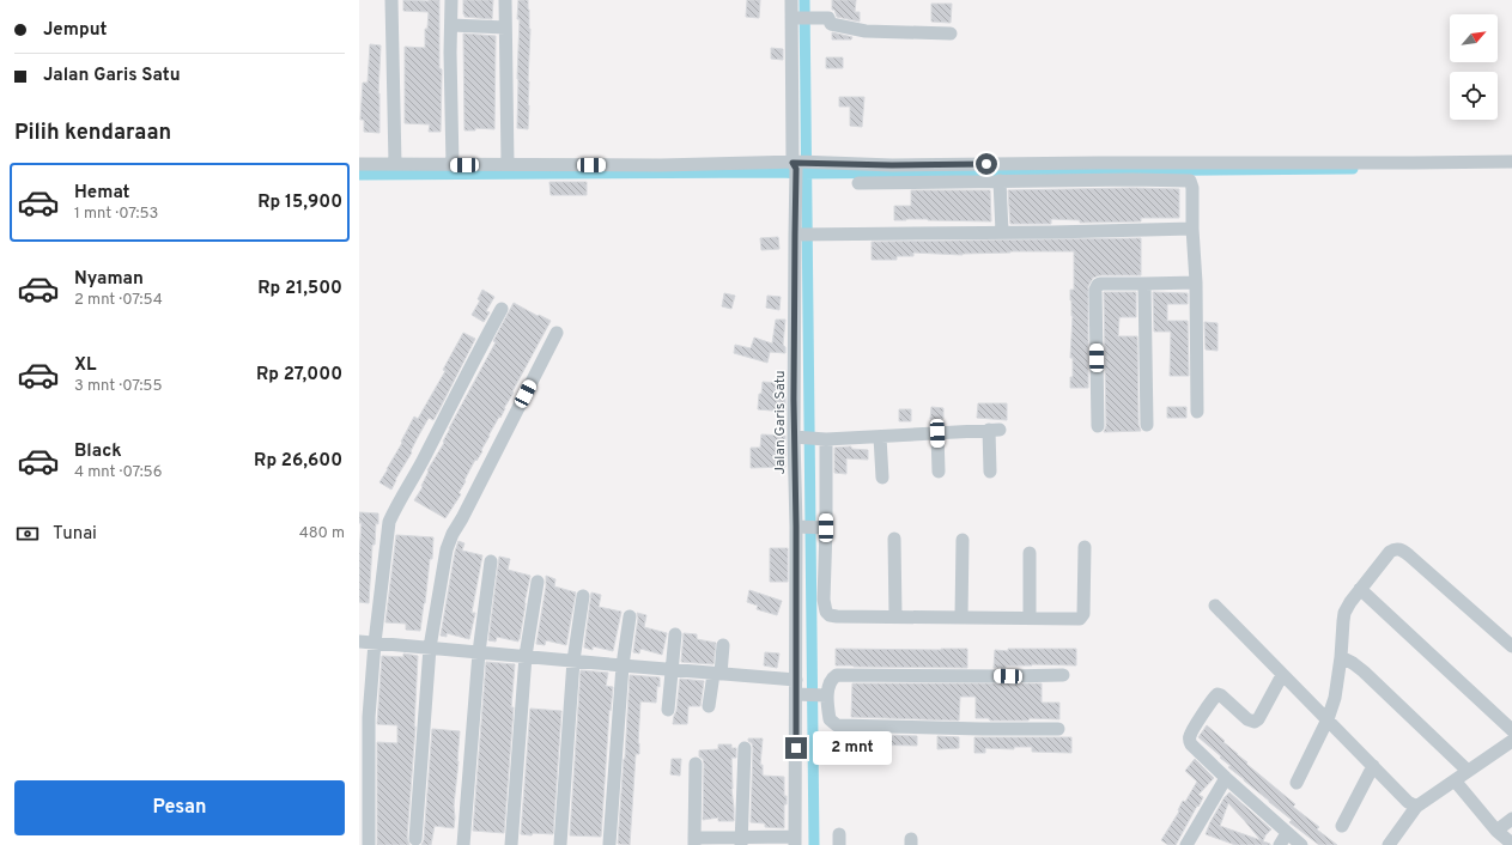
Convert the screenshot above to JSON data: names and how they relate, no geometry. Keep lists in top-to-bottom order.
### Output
{
  "streets": {
    "street": ["Jalan Garis Satu"]
  },
  "north": "top right",
  "page": {
    "banner": ["Jemput", "Jalan Garis Satu"],
    "heading": "Pilih kendaraan",
    "list": [
      {
        "name": "Hemat",
        "note": "1 mnt · 07:53",
        "value": "Rp 15,900"
      },
      {
        "name": "Nyaman",
        "note": "2 mnt · 07:54",
        "value": "Rp 21,500"
      },
      {
        "name": "XL",
        "note": "3 mnt · 07:55",
        "value": "Rp 27,000"
      },
      {
        "name": "Black",
        "note": "4 mnt · 07:56",
        "value": "Rp 26,600"
      }
    ],
    "pay": ["Tunai", "480 m"],
    "bubble": "2 mnt",
    "buttons": "Pesan"
  }
}
